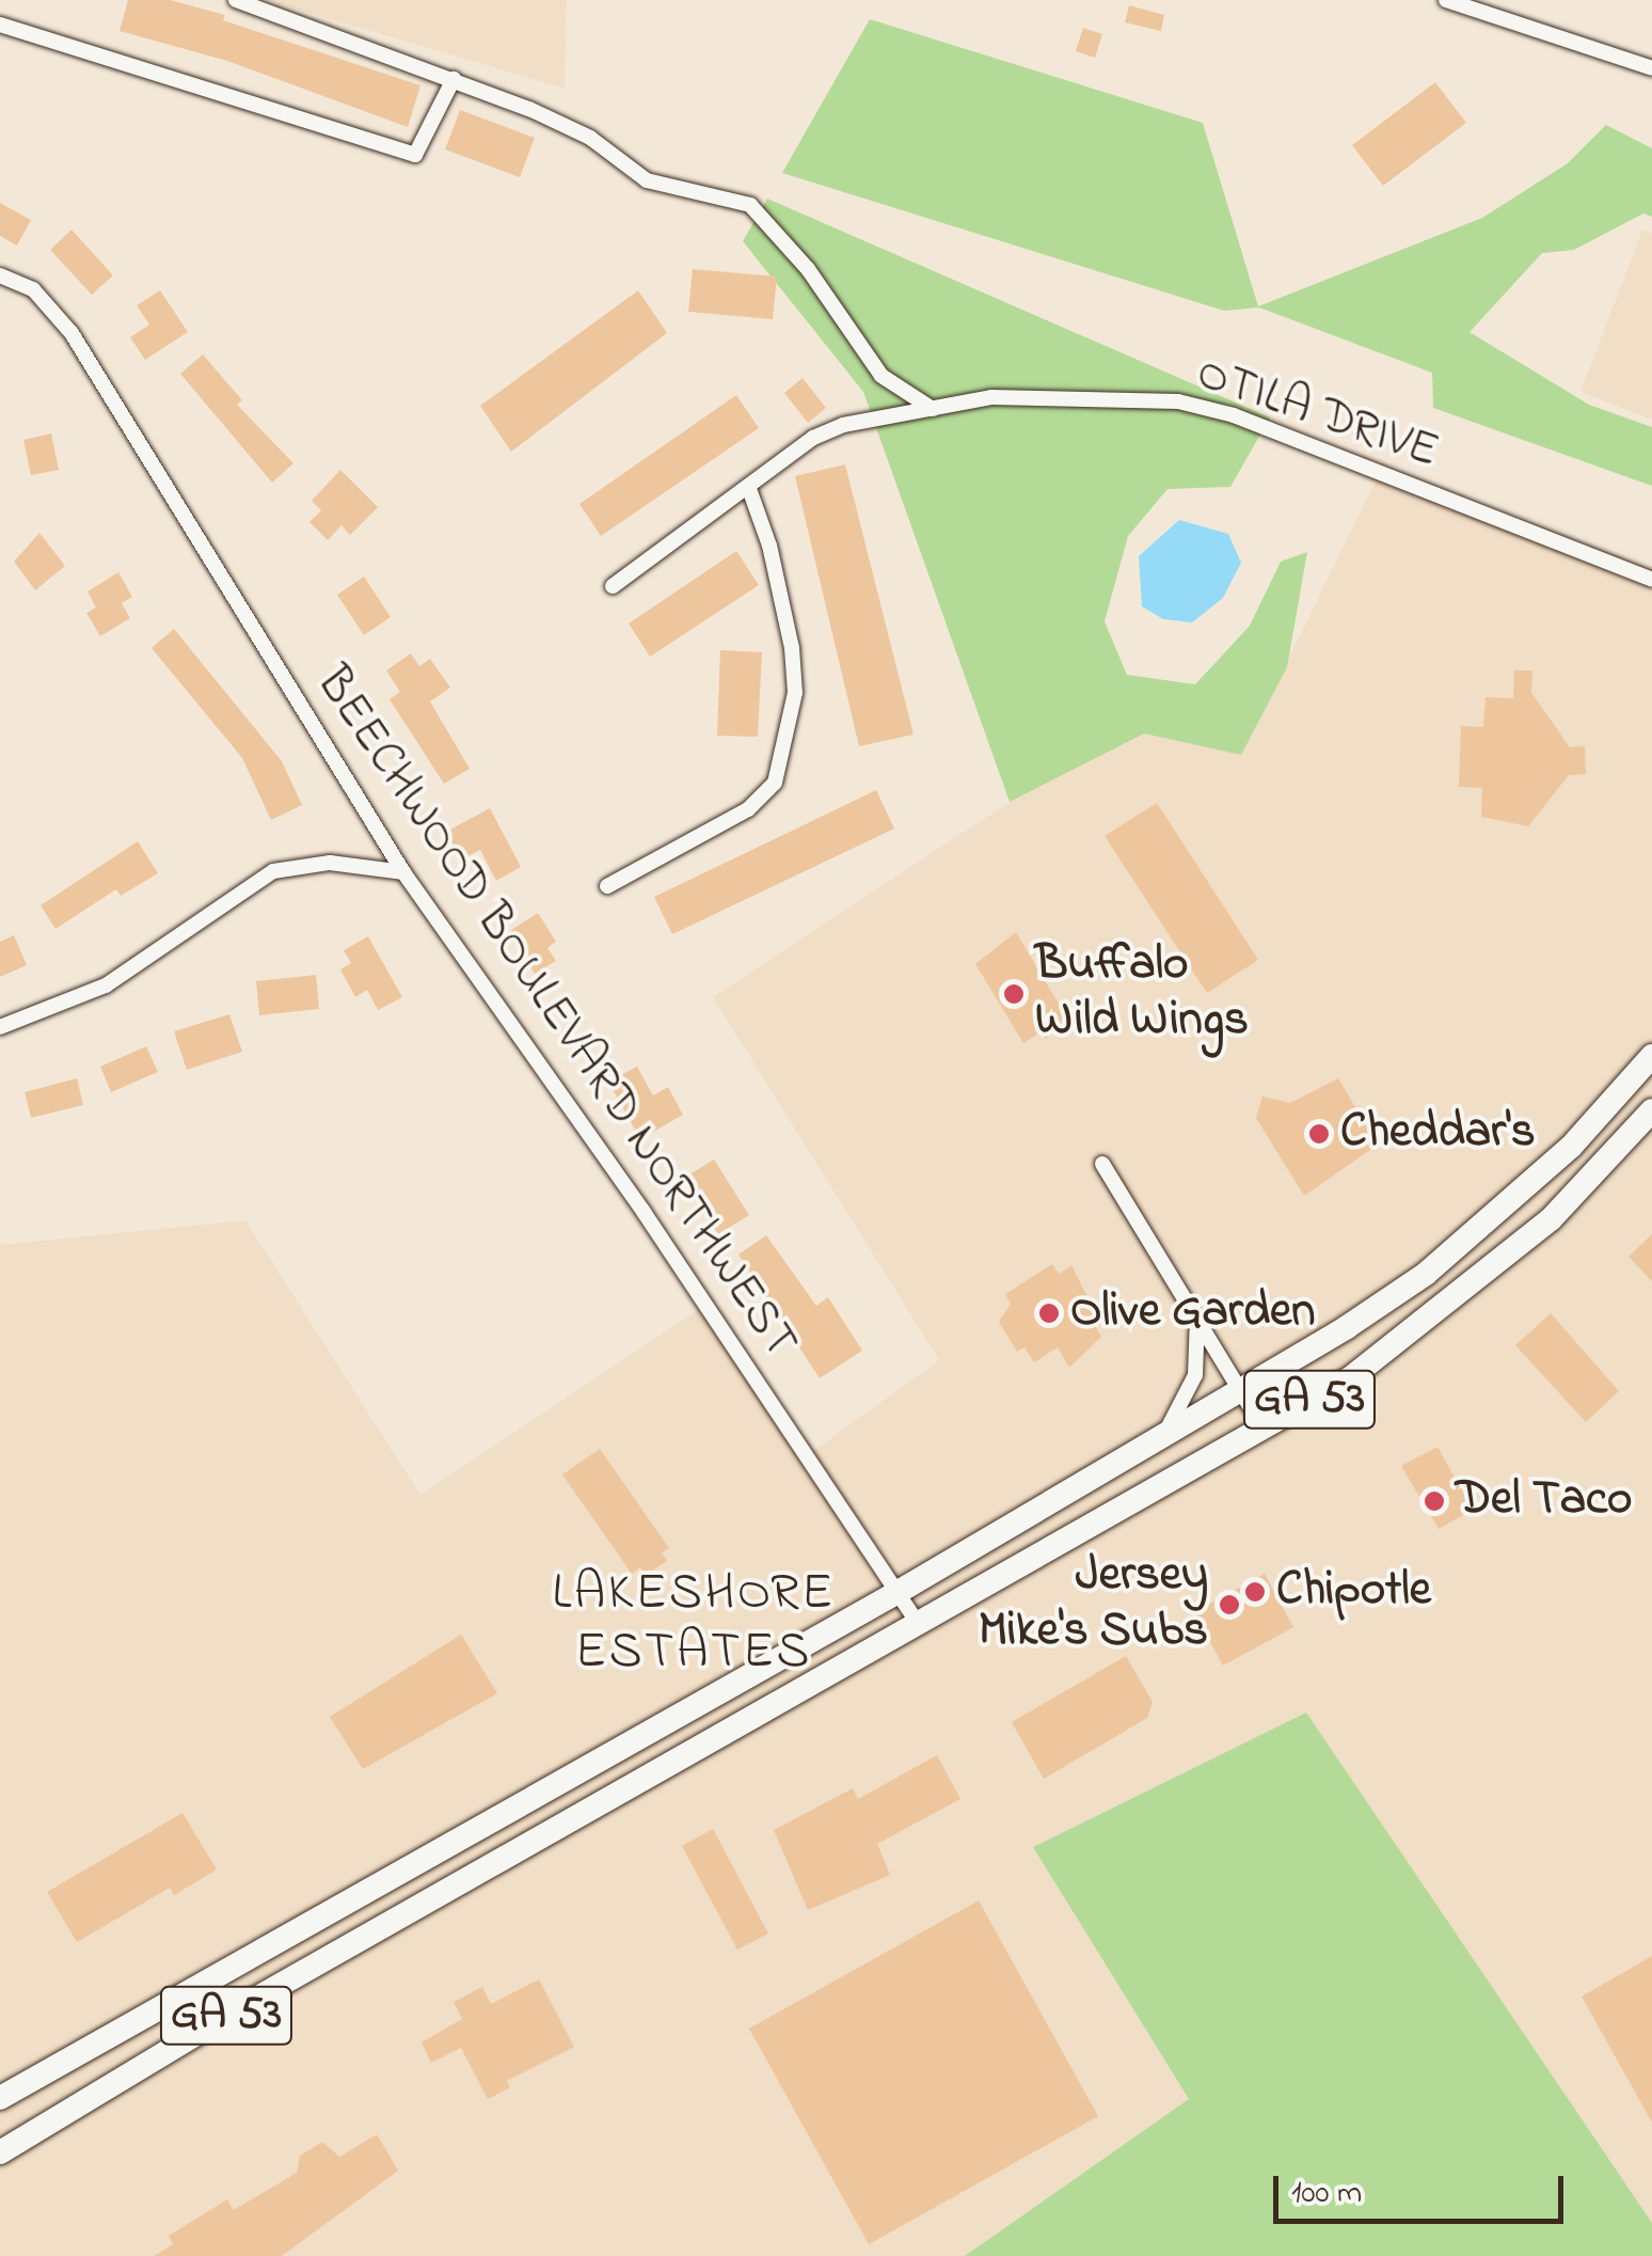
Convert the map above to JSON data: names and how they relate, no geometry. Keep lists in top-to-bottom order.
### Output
{
  "streets": {
    "main road": ["GA 53"],
    "street": ["OTILA DRIVE", "BEECHWOOD BOULEVARD NORTHWEST"]
  },
  "crossings": [
    ["BEECHWOOD BOULEVARD NORTHWEST", "GA 53"]
  ],
  "districts": ["LAKESHORE ESTATES"],
  "places": [
    "Buffalo Wild Wings",
    "Cheddar's",
    "Olive Garden",
    "Del Taco",
    "Chipotle",
    "Jersey Mike's Subs"
  ],
  "scale_bar": "100 m"
}
